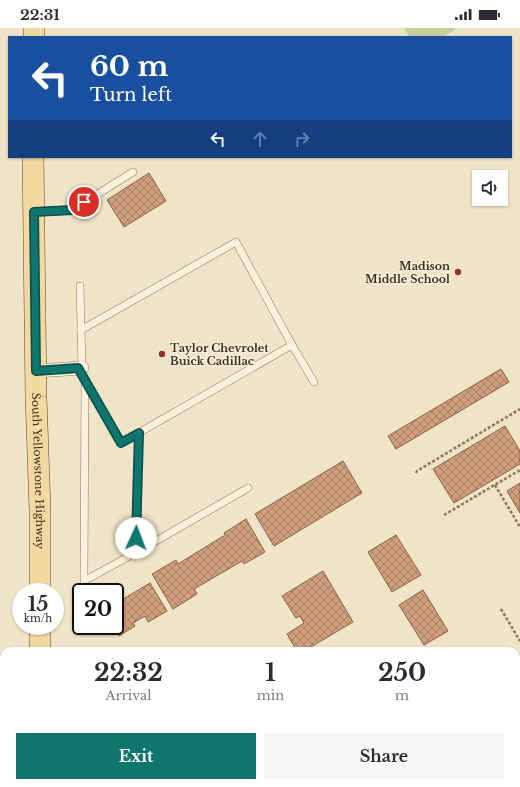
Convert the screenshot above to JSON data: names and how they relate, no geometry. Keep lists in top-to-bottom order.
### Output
{
  "streets": {
    "main road": ["South Yellowstone Highway"]
  },
  "places": ["Madison Middle School", "Taylor Chevrolet Buick Cadillac"],
  "page": {
    "status": "22:31",
    "turn": ["60 m", "Turn left"],
    "speed": "15 km/h",
    "limit": "20",
    "eta": [
      "22:32",
      "Arrival",
      "1",
      "min",
      "250",
      "m"
    ],
    "buttons": ["Exit", "Share"]
  }
}
